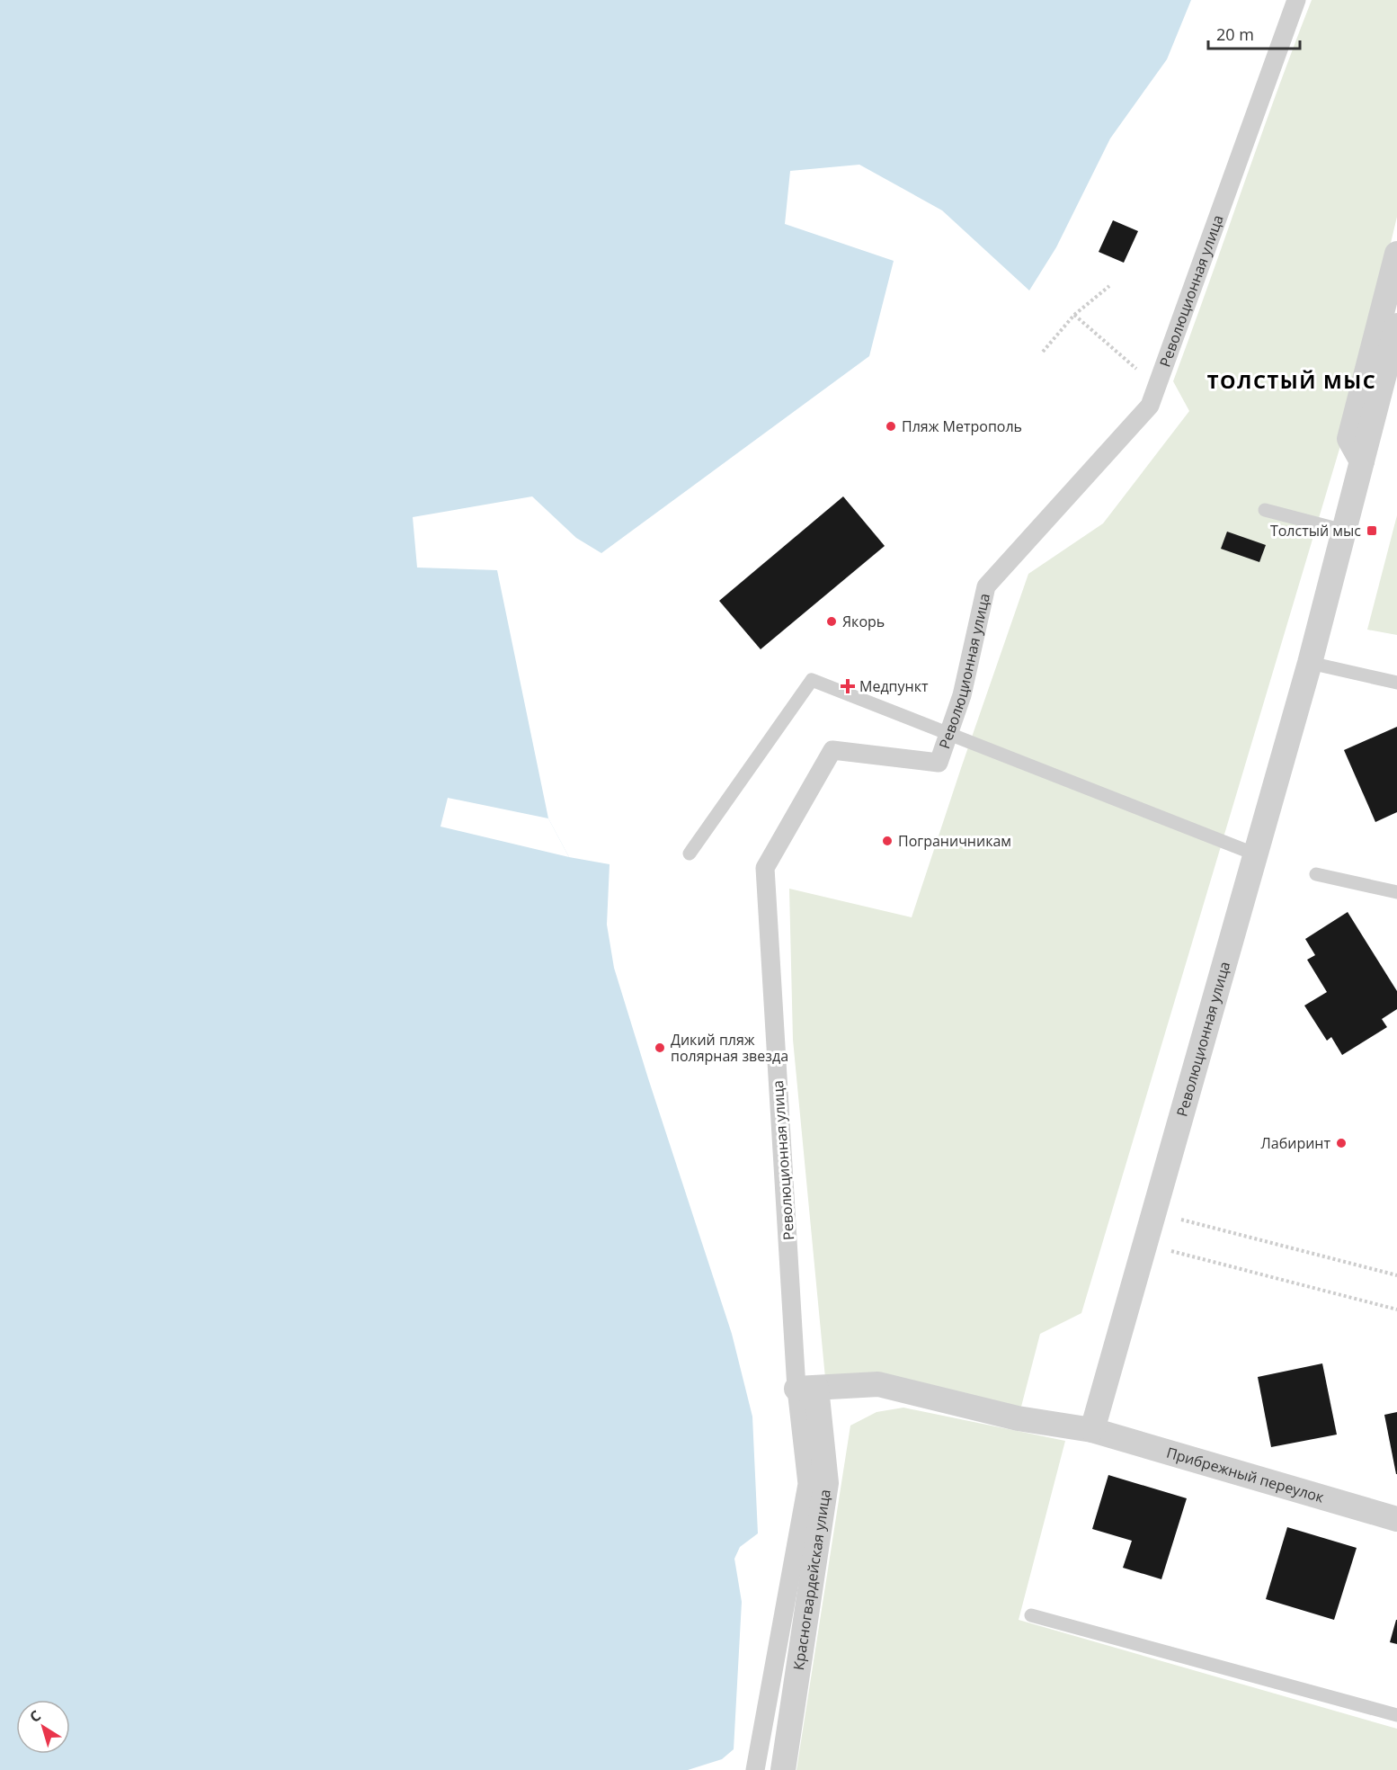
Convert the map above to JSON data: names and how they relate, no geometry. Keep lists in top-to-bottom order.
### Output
{
  "streets": {
    "street": ["Революционная улица", "Прибрежный переулок", "Красногвардейская улица"]
  },
  "crossings": [
    ["Революционная улица", "Прибрежный переулок"],
    ["Революционная улица", "Красногвардейская улица"],
    ["Прибрежный переулок", "Красногвардейская улица"]
  ],
  "districts": ["ТОЛСТЫЙ МЫС"],
  "places": {
    "other": [
      "Пляж Метрополь",
      "Якорь",
      "Пограничникам",
      "Дикий пляж полярная звезда",
      "Лабиринт"
    ],
    "transit": ["Толстый мыс"],
    "health": ["Медпункт"]
  },
  "scale_bar": "20 m",
  "north": "top left"
}
